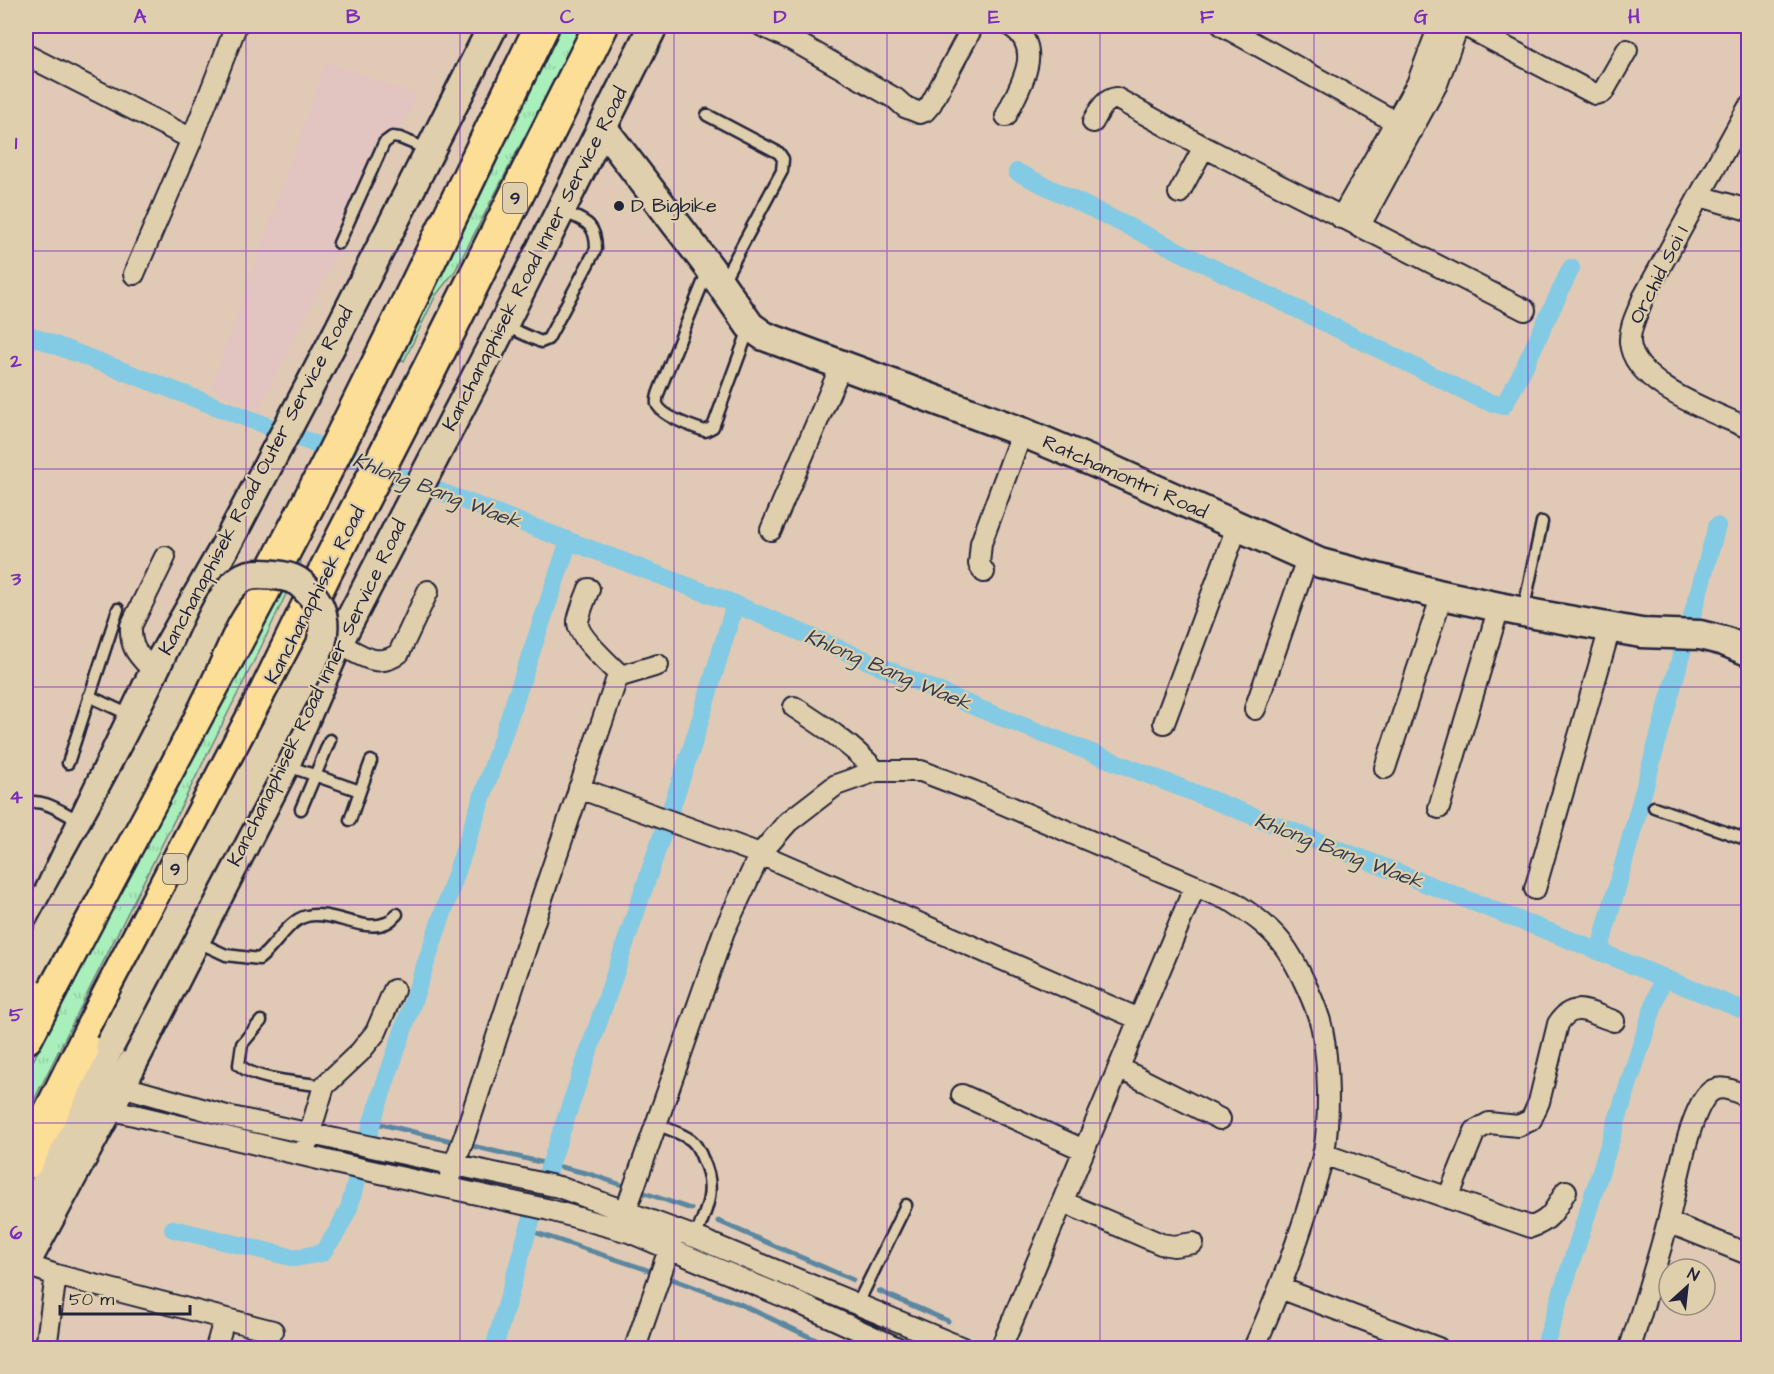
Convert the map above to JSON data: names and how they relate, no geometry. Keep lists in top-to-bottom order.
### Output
{
  "streets": {
    "highway": ["9", "Kanchanaphisek Road"],
    "main road": ["Kanchanaphisek Road Inner Service Road", "Ratchamontri Road", "Kanchanaphisek Road Outer Service Road"],
    "street": ["Orchid Soi 1"]
  },
  "crossings": [
    ["Kanchanaphisek Road Inner Service Road", "Ratchamontri Road"]
  ],
  "water": ["Khlong Bang Waek"],
  "places": ["D Bigbike"],
  "scale_bar": "50 m",
  "north": "top right",
  "grid": {
    "columns": [
      "A",
      "B",
      "C",
      "D",
      "E",
      "F",
      "G",
      "H"
    ],
    "rows": [
      "1",
      "2",
      "3",
      "4",
      "5",
      "6"
    ]
  }
}
